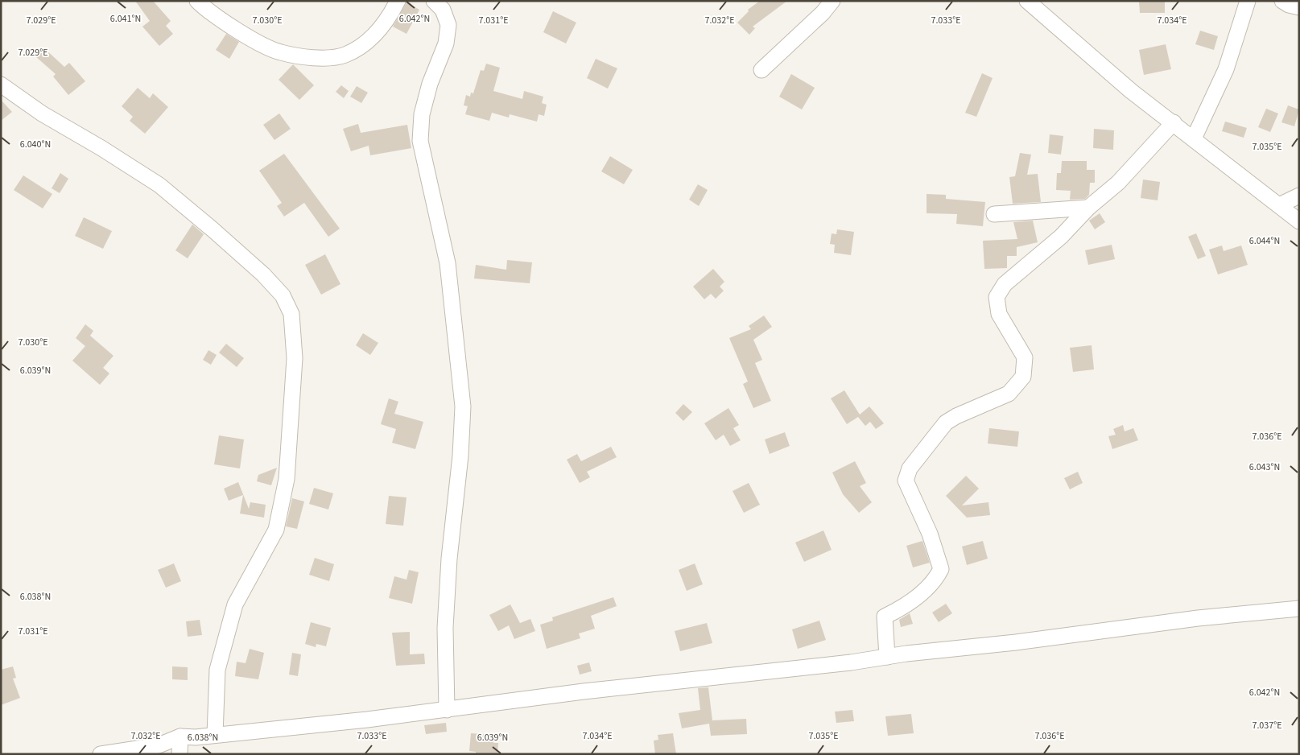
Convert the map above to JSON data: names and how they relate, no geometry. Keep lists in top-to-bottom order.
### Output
{
  "coordinates": [
    "6.041°N",
    "6.042°N",
    "7.029°E",
    "7.030°E",
    "7.031°E",
    "7.032°E",
    "7.033°E",
    "7.034°E",
    "6.040°N",
    "7.035°E",
    "6.044°N",
    "6.039°N",
    "7.036°E",
    "6.043°N",
    "6.038°N",
    "7.037°E"
  ]
}
